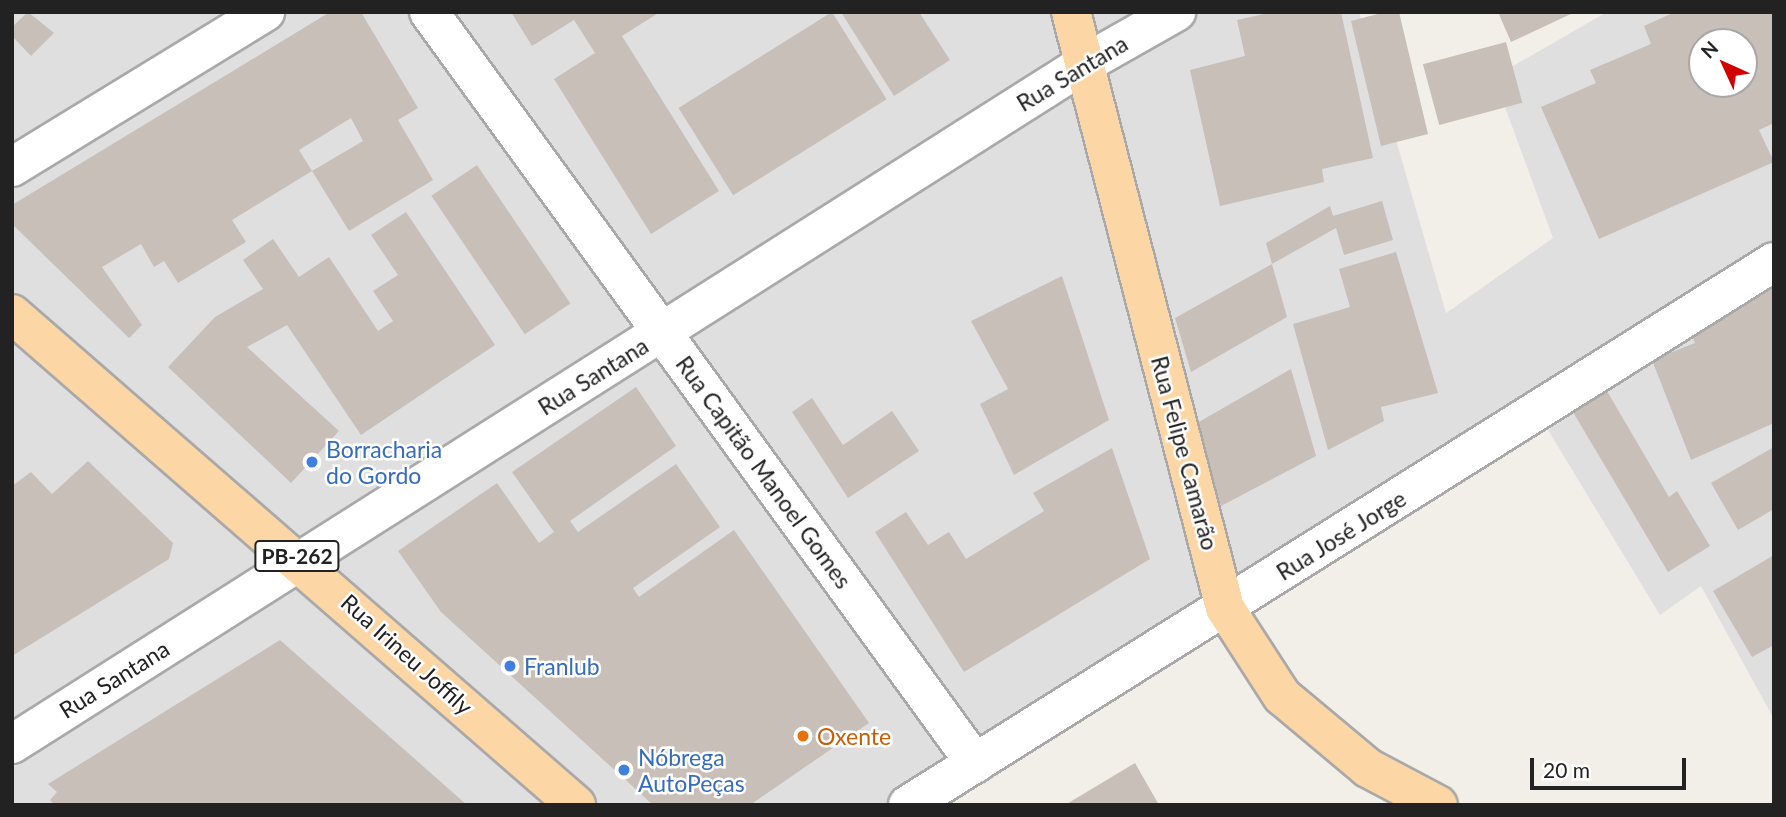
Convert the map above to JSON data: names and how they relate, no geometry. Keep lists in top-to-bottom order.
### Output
{
  "streets": {
    "main road": ["Rua Felipe Camarão", "PB-262", "Rua Irineu Joffily"],
    "street": ["Rua Santana", "Rua Capitão Manoel Gomes", "Rua José Jorge"]
  },
  "crossings": [
    ["Rua Santana", "Rua Felipe Camarão"],
    ["Rua Santana", "Rua Capitão Manoel Gomes"],
    ["Rua Santana", "Rua Irineu Joffily"],
    ["Rua Felipe Camarão", "Rua José Jorge"],
    ["Rua Capitão Manoel Gomes", "Rua José Jorge"]
  ],
  "places": [
    "Borracharia do Gordo",
    "Franlub",
    "Oxente",
    "Nóbrega AutoPeças"
  ],
  "scale_bar": "20 m",
  "north": "top left"
}
